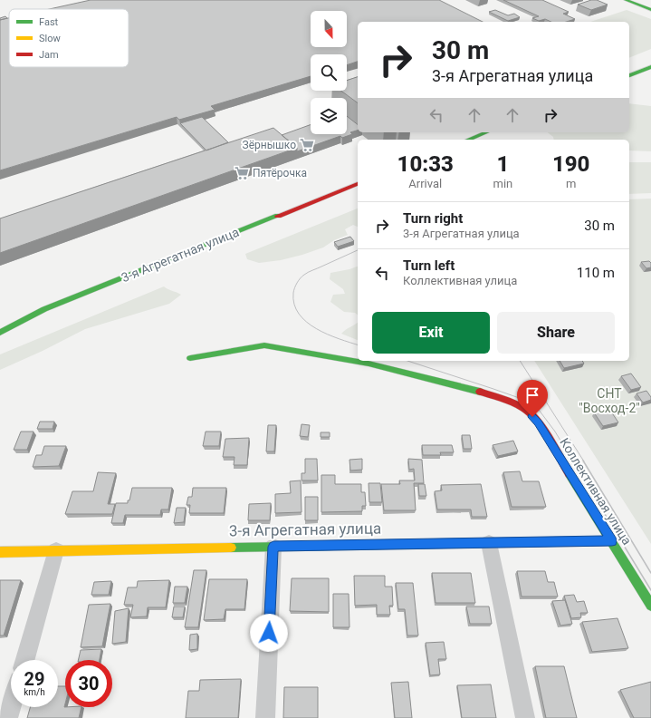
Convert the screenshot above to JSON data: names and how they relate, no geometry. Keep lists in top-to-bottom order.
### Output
{
  "streets": {
    "street": ["3-я Агрегатная улица", "Коллективная улица"]
  },
  "crossings": [
    ["3-я Агрегатная улица", "Коллективная улица"]
  ],
  "parks": ["СНТ \"Восход-2\""],
  "places": {
    "supermarket": ["Зёрнышко", "Пятёрочка"]
  },
  "legend": ["Fast", "Slow", "Jam"],
  "north": "bottom",
  "page": {
    "turn": ["30 m", "3-я Агрегатная улица"],
    "eta": [
      "10:33",
      "Arrival",
      "1",
      "min",
      "190",
      "m"
    ],
    "list": [
      {
        "name": "Turn right",
        "note": "3-я Агрегатная улица",
        "value": "30 m"
      },
      {
        "name": "Turn left",
        "note": "Коллективная улица",
        "value": "110 m"
      }
    ],
    "buttons": ["Exit", "Share"],
    "speed": "29 km/h",
    "limit": "30"
  }
}
